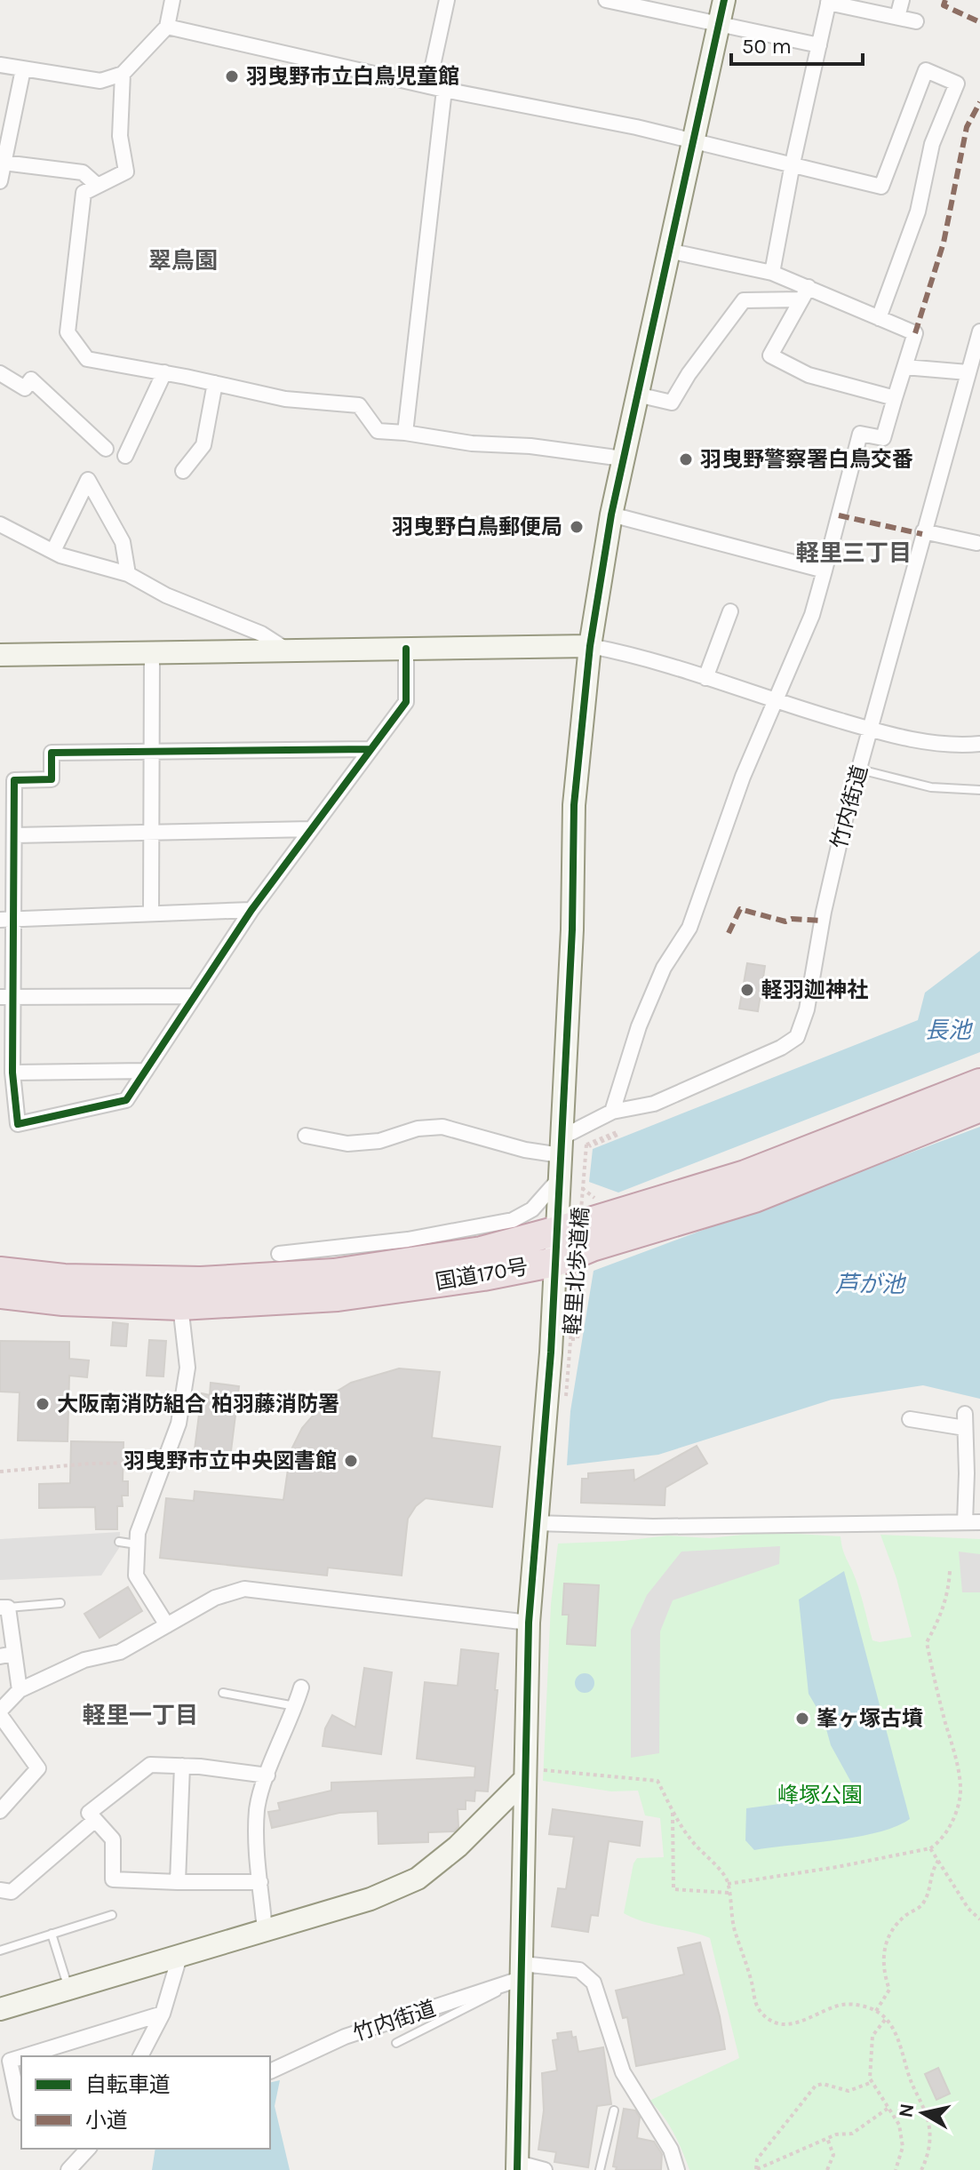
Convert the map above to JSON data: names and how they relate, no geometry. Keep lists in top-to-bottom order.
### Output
{
  "streets": {
    "highway": ["国道170号"],
    "street": ["竹内街道"],
    "cycle path": ["軽里北歩道橋"]
  },
  "districts": ["翠鳥園", "軽里三丁目", "軽里一丁目"],
  "water": ["長池", "芦が池"],
  "parks": ["峰塚公園"],
  "places": [
    "羽曳野市立白鳥児童館",
    "羽曳野警察署白鳥交番",
    "羽曳野白鳥郵便局",
    "軽羽迦神社",
    "大阪南消防組合 柏羽藤消防署",
    "羽曳野市立中央図書館",
    "峯ヶ塚古墳"
  ],
  "legend": ["自転車道", "小道"],
  "scale_bar": "50 m",
  "north": "left"
}
